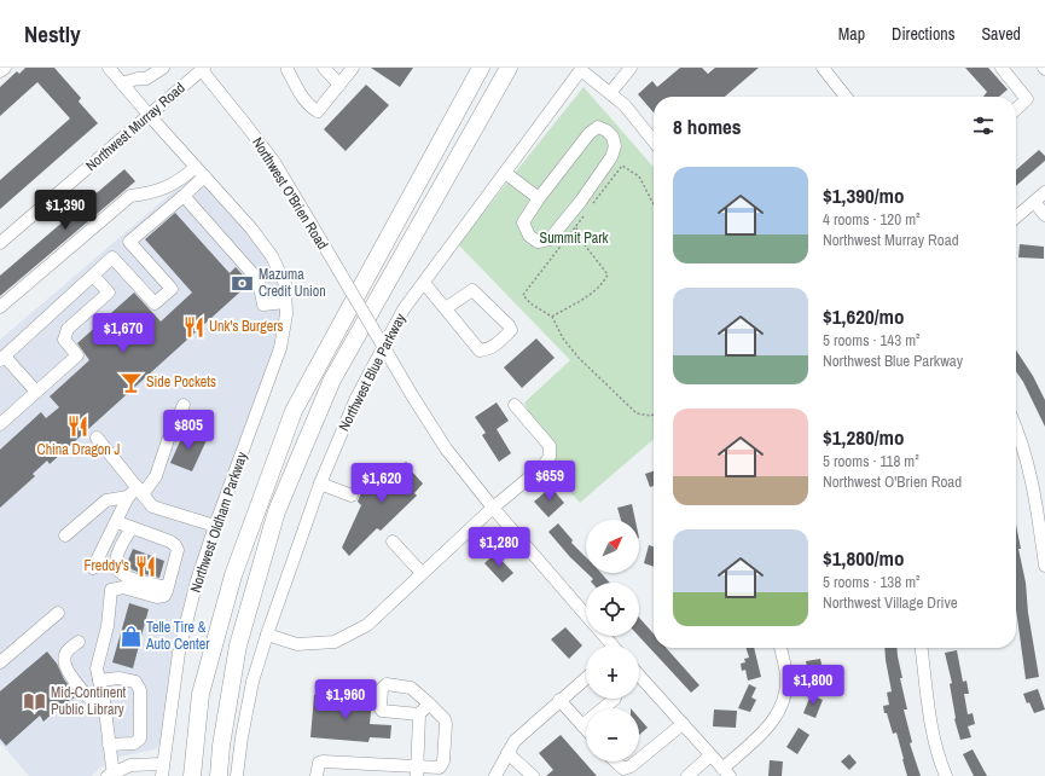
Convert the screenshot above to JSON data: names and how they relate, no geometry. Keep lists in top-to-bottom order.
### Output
{
  "streets": {
    "street": [
      "Northwest Murray Road",
      "Northwest O'Brien Road",
      "Northwest Blue Parkway",
      "Northwest Oldham Parkway"
    ]
  },
  "crossings": [
    ["Northwest Murray Road", "Northwest O'Brien Road"]
  ],
  "parks": ["Summit Park"],
  "places": {
    "bank": ["Mazuma Credit Union"],
    "restaurant": ["Unk's Burgers", "China Dragon J", "Freddy's"],
    "bar": ["Side Pockets"],
    "shop": ["Telle Tire & Auto Center"],
    "library": ["Mid-Continent Public Library"]
  },
  "north": "top right",
  "page": {
    "header": "Nestly",
    "nav": ["Map", "Directions", "Saved"],
    "heading": "8 homes",
    "list": [
      {
        "name": "$1,390/mo",
        "note": "4 rooms · 120 m² · Northwest Murray Road"
      },
      {
        "name": "$1,620/mo",
        "note": "5 rooms · 143 m² · Northwest Blue Parkway"
      },
      {
        "name": "$1,280/mo",
        "note": "5 rooms · 118 m² · Northwest O'Brien Road"
      },
      {
        "name": "$1,800/mo",
        "note": "5 rooms · 138 m² · Northwest Village Drive"
      }
    ],
    "price": [
      "$1,390",
      "$1,670",
      "$805",
      "$659",
      "$1,620",
      "$1,280",
      "$1,800",
      "$1,960"
    ],
    "map_buttons": ["+", "−"]
  }
}
